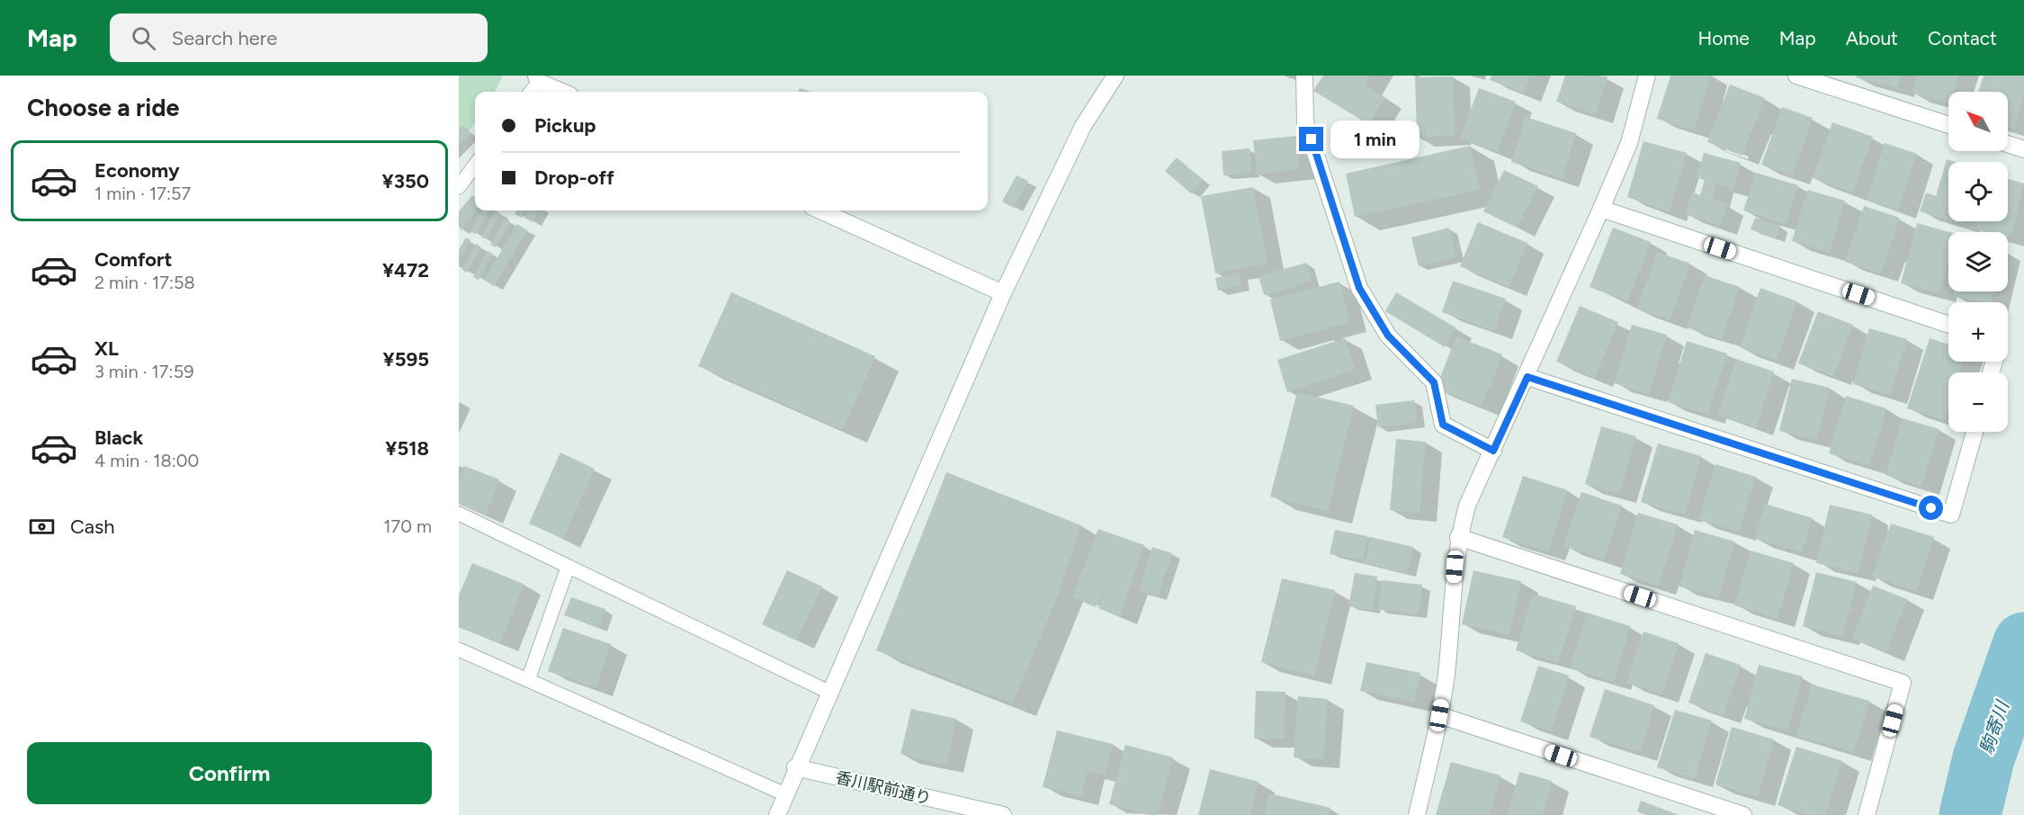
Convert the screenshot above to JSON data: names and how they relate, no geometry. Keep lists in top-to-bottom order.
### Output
{
  "streets": {
    "street": ["香川駅前通り"]
  },
  "water": ["駒寄川"],
  "north": "top left",
  "page": {
    "header": "Map",
    "search": "Search here",
    "nav": [
      "Home",
      "Map",
      "About",
      "Contact"
    ],
    "heading": "Choose a ride",
    "map_buttons": ["+", "−"],
    "banner": ["Pickup", "Drop-off"],
    "bubble": "1 min",
    "list": [
      {
        "name": "Economy",
        "note": "1 min · 17:57",
        "value": "¥350"
      },
      {
        "name": "Comfort",
        "note": "2 min · 17:58",
        "value": "¥472"
      },
      {
        "name": "XL",
        "note": "3 min · 17:59",
        "value": "¥595"
      },
      {
        "name": "Black",
        "note": "4 min · 18:00",
        "value": "¥518"
      }
    ],
    "pay": ["Cash", "170 m"],
    "buttons": "Confirm"
  }
}
